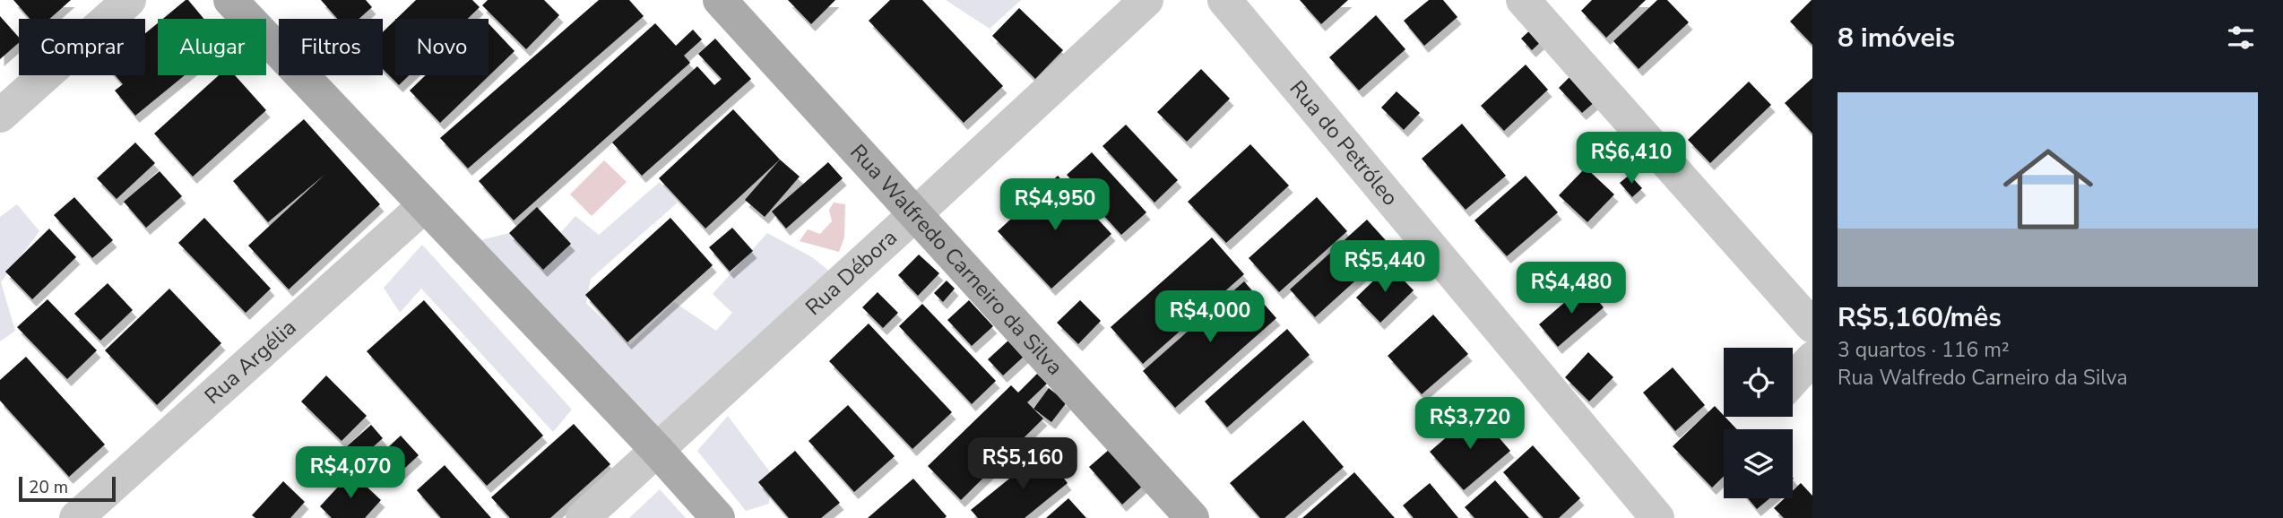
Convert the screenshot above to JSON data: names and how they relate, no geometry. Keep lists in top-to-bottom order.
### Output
{
  "streets": {
    "main road": ["Rua Walfredo Carneiro da Silva"],
    "street": ["Rua do Petróleo", "Rua Débora", "Rua Argélia"]
  },
  "crossings": [
    ["Rua Walfredo Carneiro da Silva", "Rua Débora"]
  ],
  "scale_bar": "20 m",
  "page": {
    "heading": "8 imóveis",
    "chip": [
      "Comprar",
      "Alugar",
      "Filtros",
      "Novo"
    ],
    "list": [
      {
        "name": "R$5,160/mês",
        "note": "3 quartos · 116 m² · Rua Walfredo Carneiro da Silva"
      }
    ],
    "price": [
      "R$6,410",
      "R$4,950",
      "R$5,440",
      "R$4,480",
      "R$4,000",
      "R$3,720",
      "R$5,160",
      "R$4,070"
    ],
    "scale": "20 m"
  }
}
